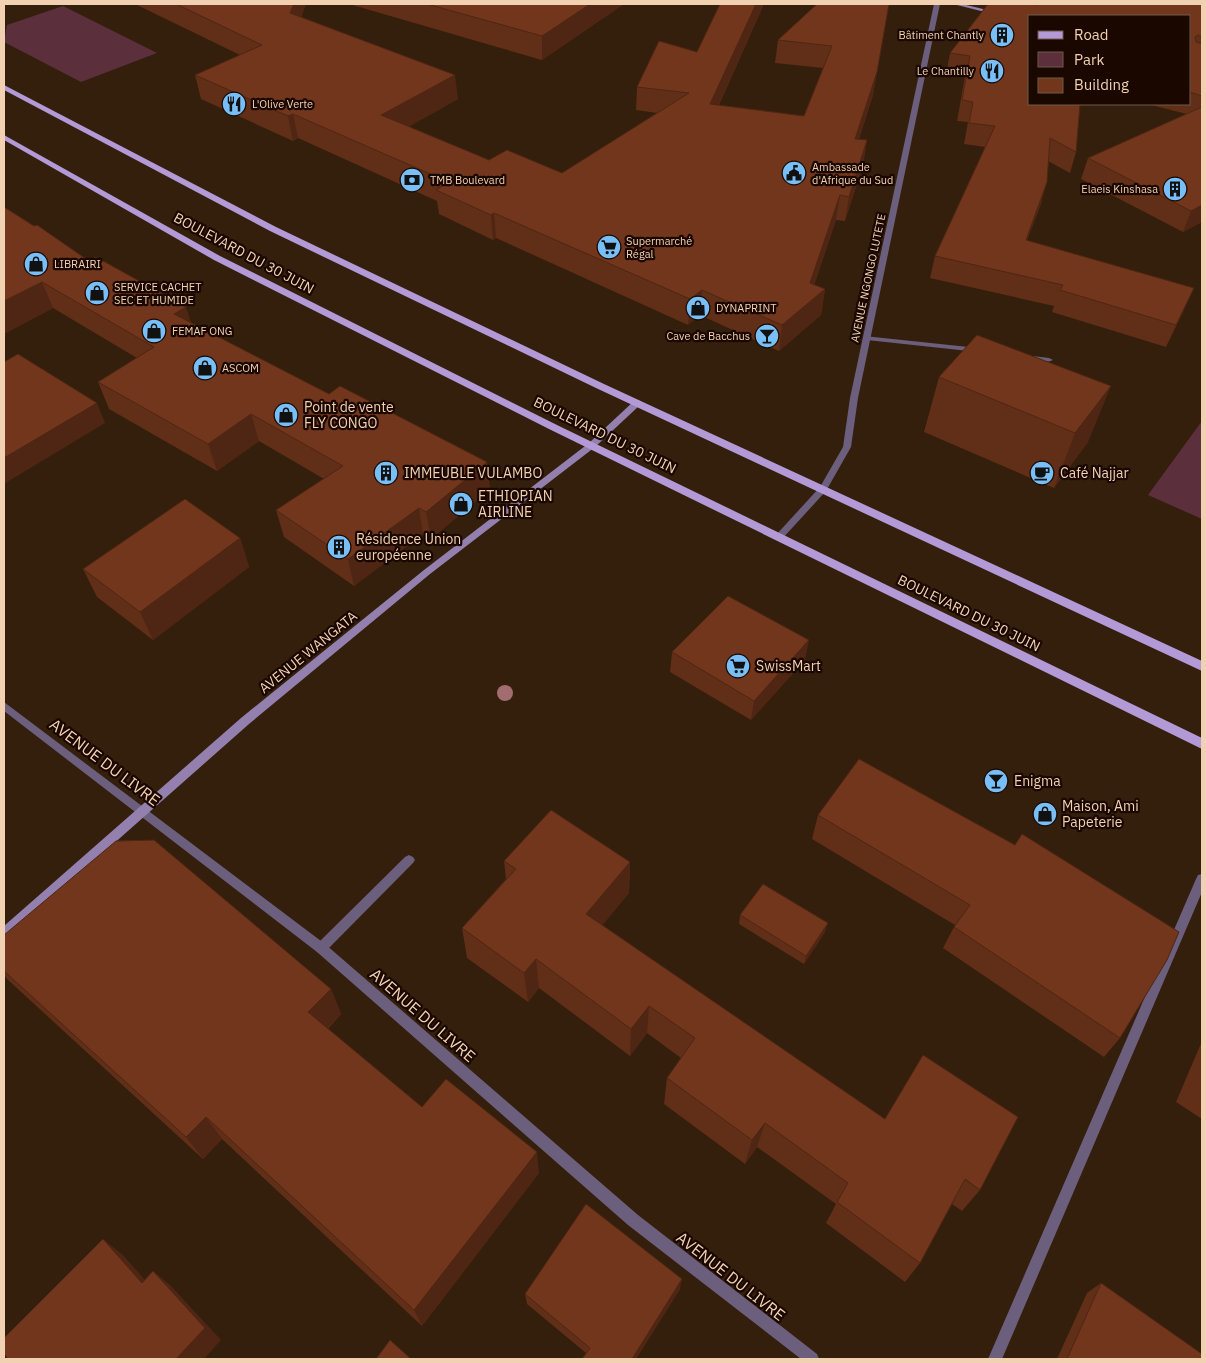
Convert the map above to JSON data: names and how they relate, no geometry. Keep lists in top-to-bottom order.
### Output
{
  "streets": {
    "main road": ["BOULEVARD DU 30 JUIN"],
    "street": ["AVENUE NGONGO LUTETE", "AVENUE WANGATA", "AVENUE DU LIVRE"]
  },
  "crossings": [
    ["BOULEVARD DU 30 JUIN", "AVENUE NGONGO LUTETE"],
    ["BOULEVARD DU 30 JUIN", "AVENUE WANGATA"],
    ["AVENUE WANGATA", "AVENUE DU LIVRE"]
  ],
  "places": {
    "building": [
      "Bâtiment Chantly",
      "Elaeis Kinshasa",
      "IMMEUBLE VULAMBO",
      "Résidence Union européenne"
    ],
    "restaurant": ["Le Chantilly", "L'Olive Verte"],
    "public building": ["Ambassade d'Afrique du Sud"],
    "bank": ["TMB Boulevard"],
    "supermarket": ["Supermarché Régal", "SwissMart"],
    "shop": [
      "LIBRAIRI",
      "SERVICE CACHET SEC ET HUMIDE",
      "DYNAPRINT",
      "FEMAF ONG",
      "ASCOM",
      "Point de vente FLY CONGO",
      "ETHIOPIAN AIRLINE",
      "Maison, Ami Papeterie"
    ],
    "bar": ["Cave de Bacchus", "Enigma"],
    "cafe": ["Café Najjar"]
  },
  "legend": ["Road", "Park", "Building"]
}
